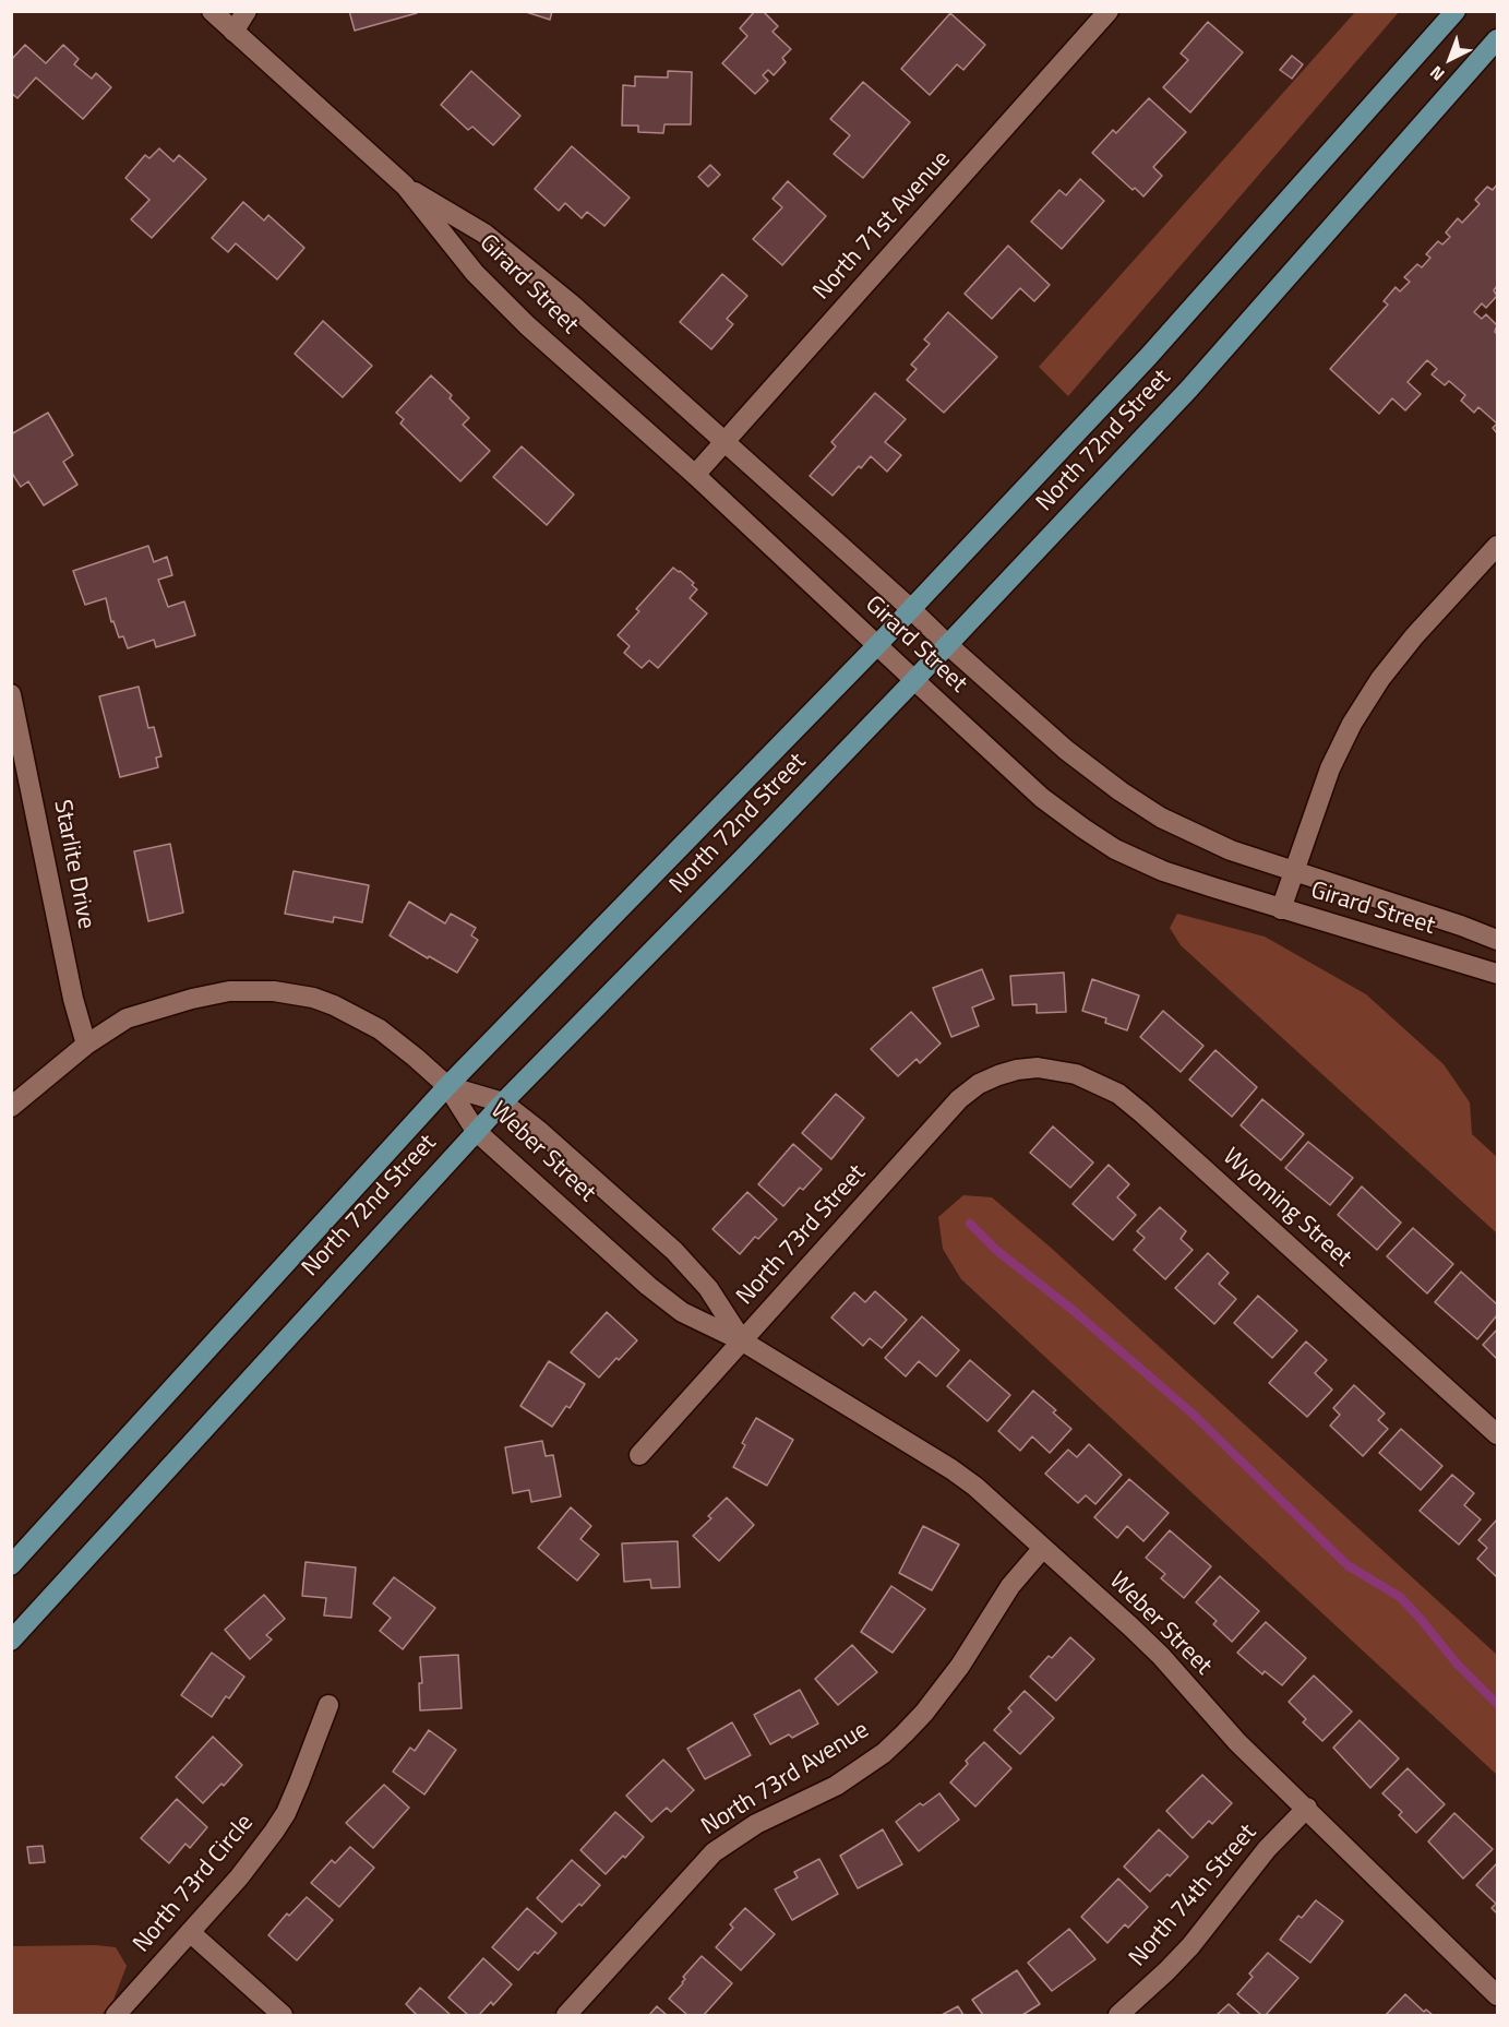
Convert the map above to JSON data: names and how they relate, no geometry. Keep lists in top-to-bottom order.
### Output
{
  "streets": {
    "main road": ["North 72nd Street"],
    "street": [
      "North 71st Avenue",
      "Girard Street",
      "Starlite Drive",
      "Weber Street",
      "Wyoming Street",
      "North 73rd Street",
      "North 73rd Avenue",
      "North 73rd Circle",
      "North 74th Street"
    ]
  },
  "crossings": [
    ["North 71st Avenue", "Girard Street"],
    ["Girard Street", "North 72nd Street"],
    ["North 72nd Street", "Weber Street"],
    ["Weber Street", "North 73rd Street"],
    ["Weber Street", "North 73rd Avenue"],
    ["Weber Street", "North 74th Street"],
    ["Wyoming Street", "North 73rd Street"]
  ],
  "north": "bottom left"
}
